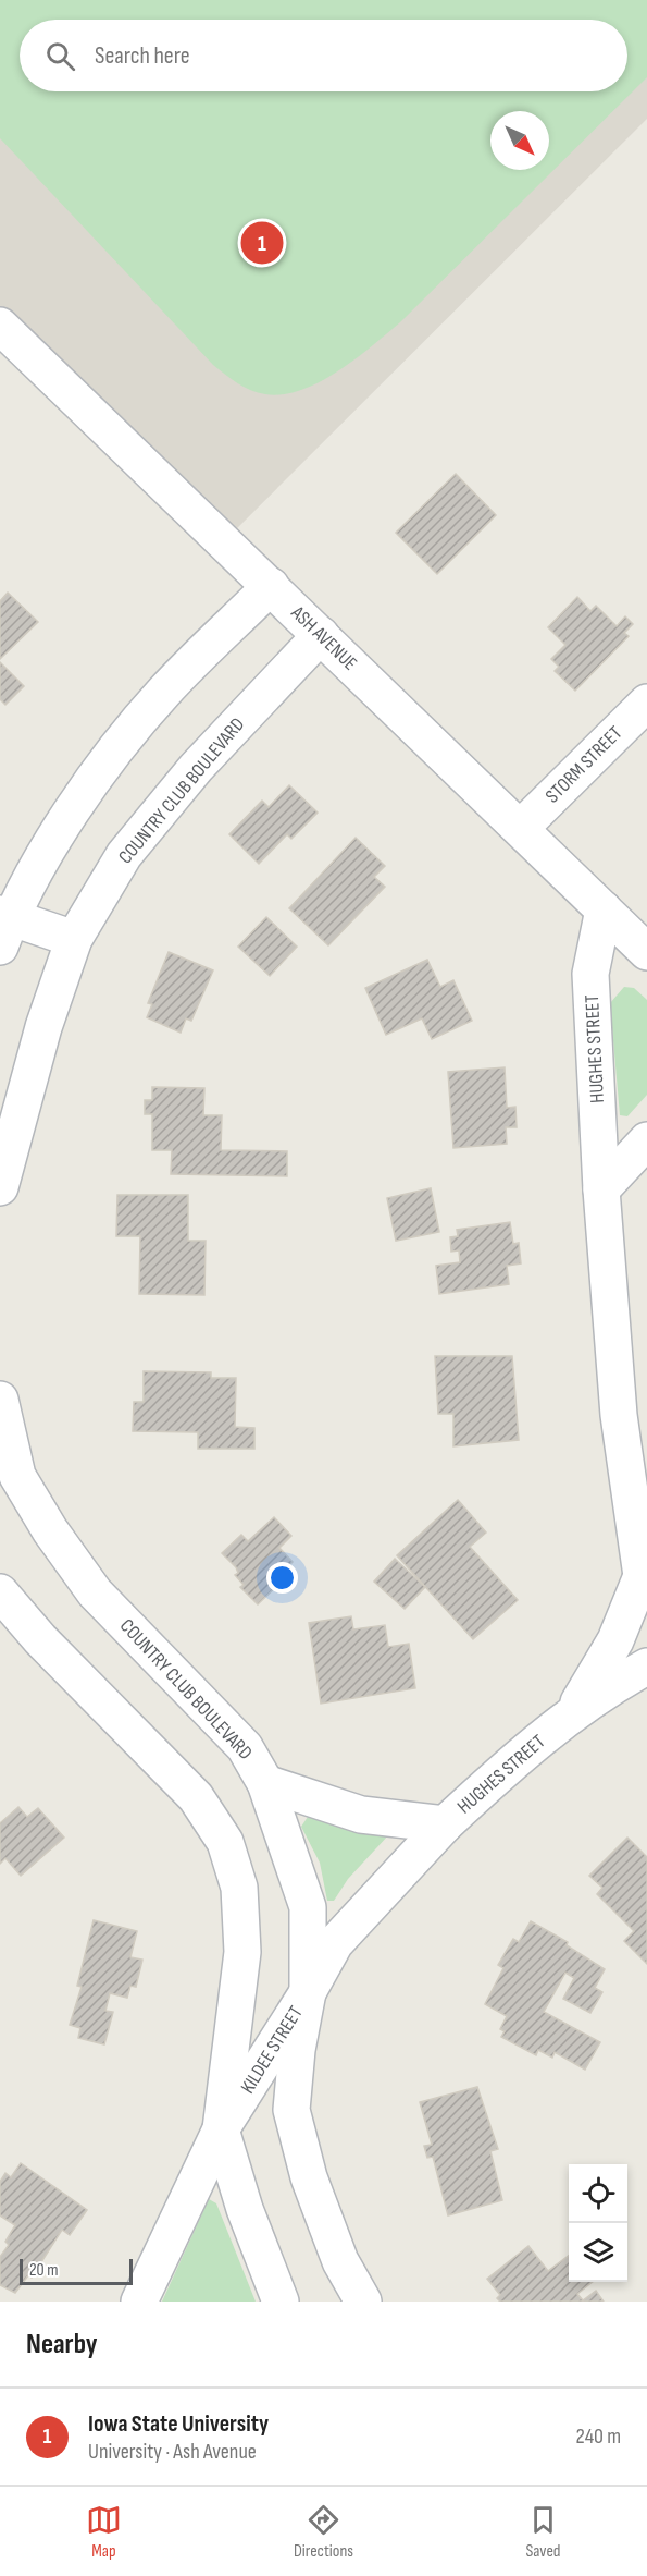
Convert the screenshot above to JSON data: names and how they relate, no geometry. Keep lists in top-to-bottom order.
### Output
{
  "streets": {
    "street": [
      "ASH AVENUE",
      "STORM STREET",
      "COUNTRY CLUB BOULEVARD",
      "HUGHES STREET",
      "KILDEE STREET"
    ]
  },
  "crossings": [
    ["ASH AVENUE", "STORM STREET"],
    ["ASH AVENUE", "COUNTRY CLUB BOULEVARD"],
    ["ASH AVENUE", "HUGHES STREET"],
    ["COUNTRY CLUB BOULEVARD", "HUGHES STREET"],
    ["COUNTRY CLUB BOULEVARD", "KILDEE STREET"],
    ["HUGHES STREET", "KILDEE STREET"]
  ],
  "scale_bar": "20 m",
  "north": "bottom right",
  "page": {
    "search": "Search here",
    "pins": "1",
    "scale": "20 m",
    "heading": "Nearby",
    "list": [
      {
        "mark": "1",
        "name": "Iowa State University",
        "note": "University · Ash Avenue",
        "value": "240 m"
      }
    ],
    "nav": ["Map", "Directions", "Saved"]
  }
}
